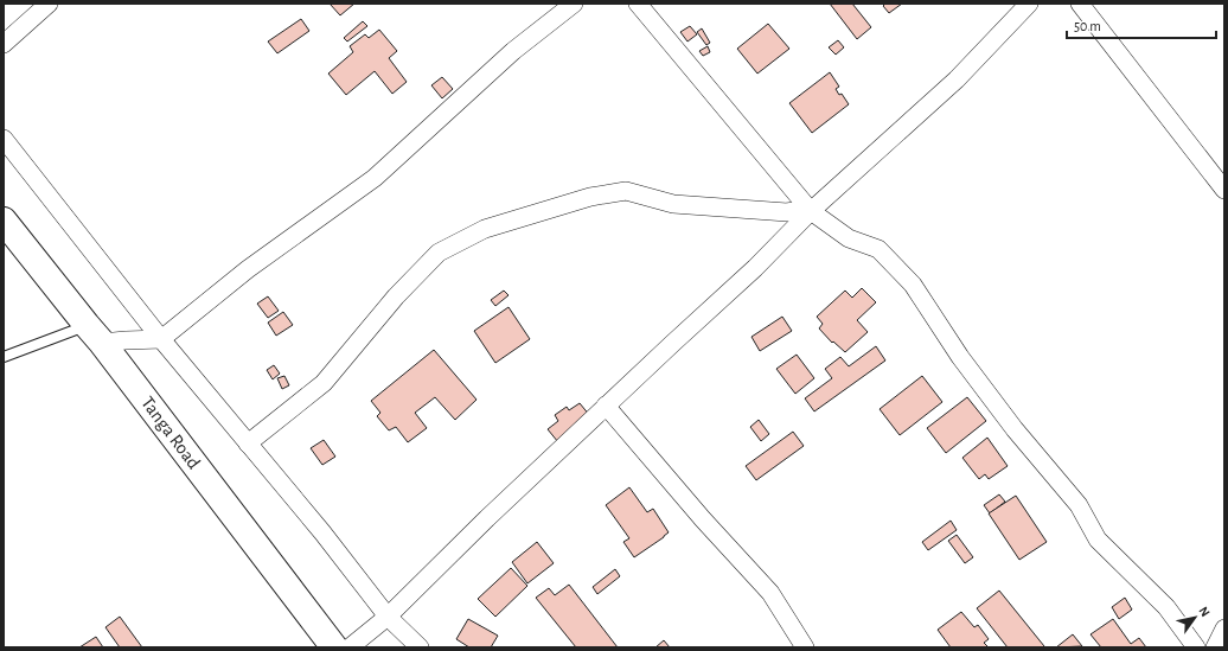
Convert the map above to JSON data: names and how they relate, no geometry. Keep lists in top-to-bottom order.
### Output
{
  "streets": {
    "highway": ["Tanga Road"]
  },
  "scale_bar": "50 m",
  "north": "top right"
}
